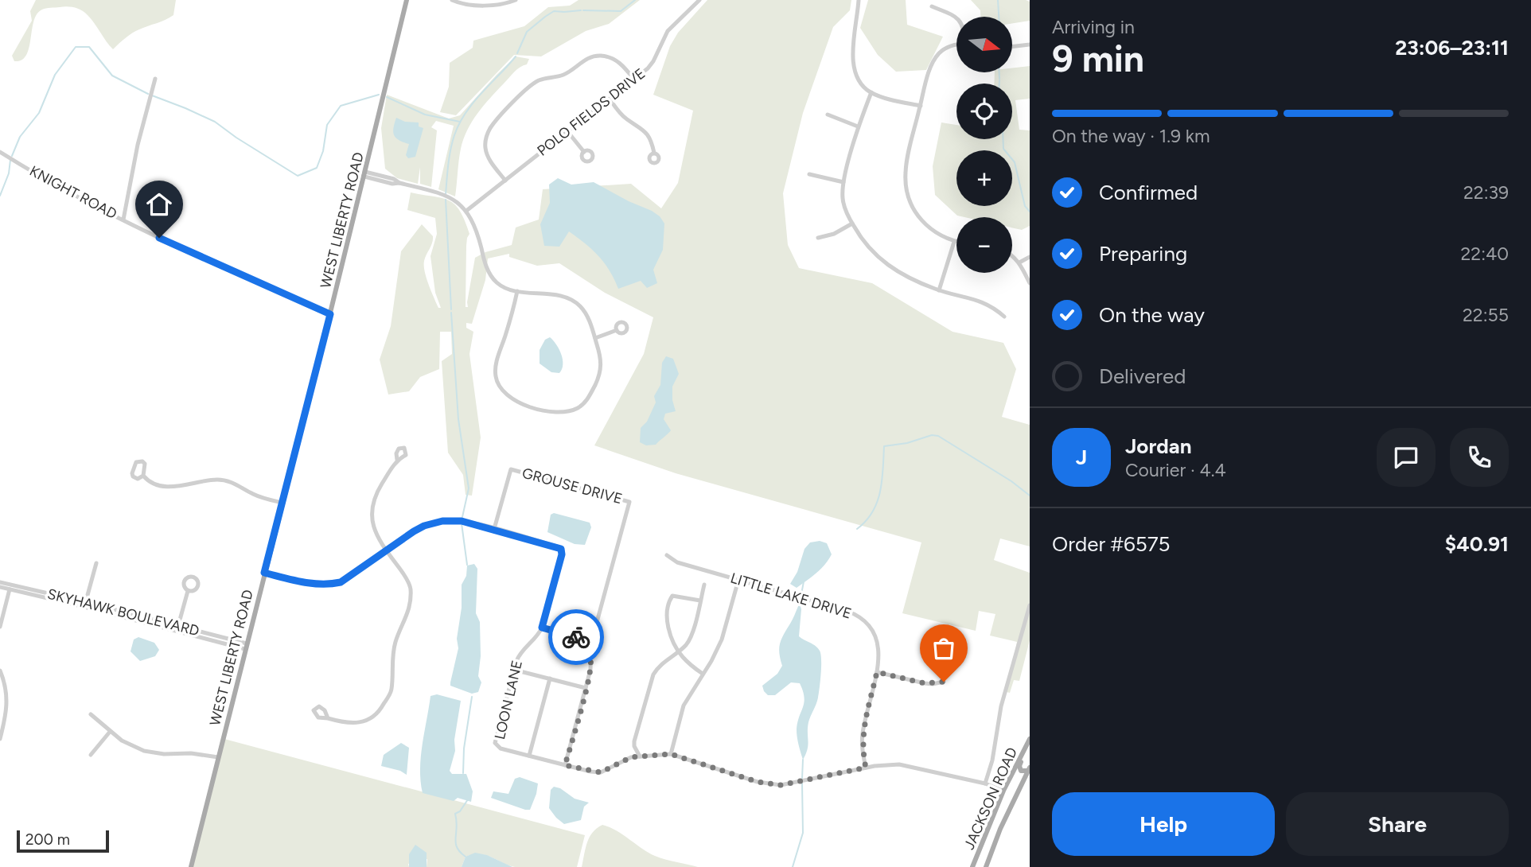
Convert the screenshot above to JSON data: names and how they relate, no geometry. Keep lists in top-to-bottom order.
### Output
{
  "streets": {
    "main road": ["WEST LIBERTY ROAD", "JACKSON ROAD"],
    "street": [
      "POLO FIELDS DRIVE",
      "KNIGHT ROAD",
      "GROUSE DRIVE",
      "LITTLE LAKE DRIVE",
      "SKYHAWK BOULEVARD",
      "LOON LANE"
    ]
  },
  "crossings": [
    ["KNIGHT ROAD", "WEST LIBERTY ROAD"],
    ["WEST LIBERTY ROAD", "SKYHAWK BOULEVARD"],
    ["WEST LIBERTY ROAD", "LOON LANE"],
    ["GROUSE DRIVE", "LOON LANE"]
  ],
  "scale_bar": "200 m",
  "north": "right",
  "page": {
    "heading": ["9 min", "Arriving in", "23:06–23:11"],
    "panel": [
      "Jordan",
      "Courier · 4.4",
      "Order #6575",
      "$40.91"
    ],
    "map_buttons": ["+", "−"],
    "bar": "On the way · 1.9 km",
    "list": [
      ["Confirmed", "22:39"],
      ["Preparing", "22:40"],
      ["On the way", "22:55"],
      "Delivered"
    ],
    "round": "J",
    "buttons": ["Help", "Share"],
    "scale": "200 m"
  }
}
